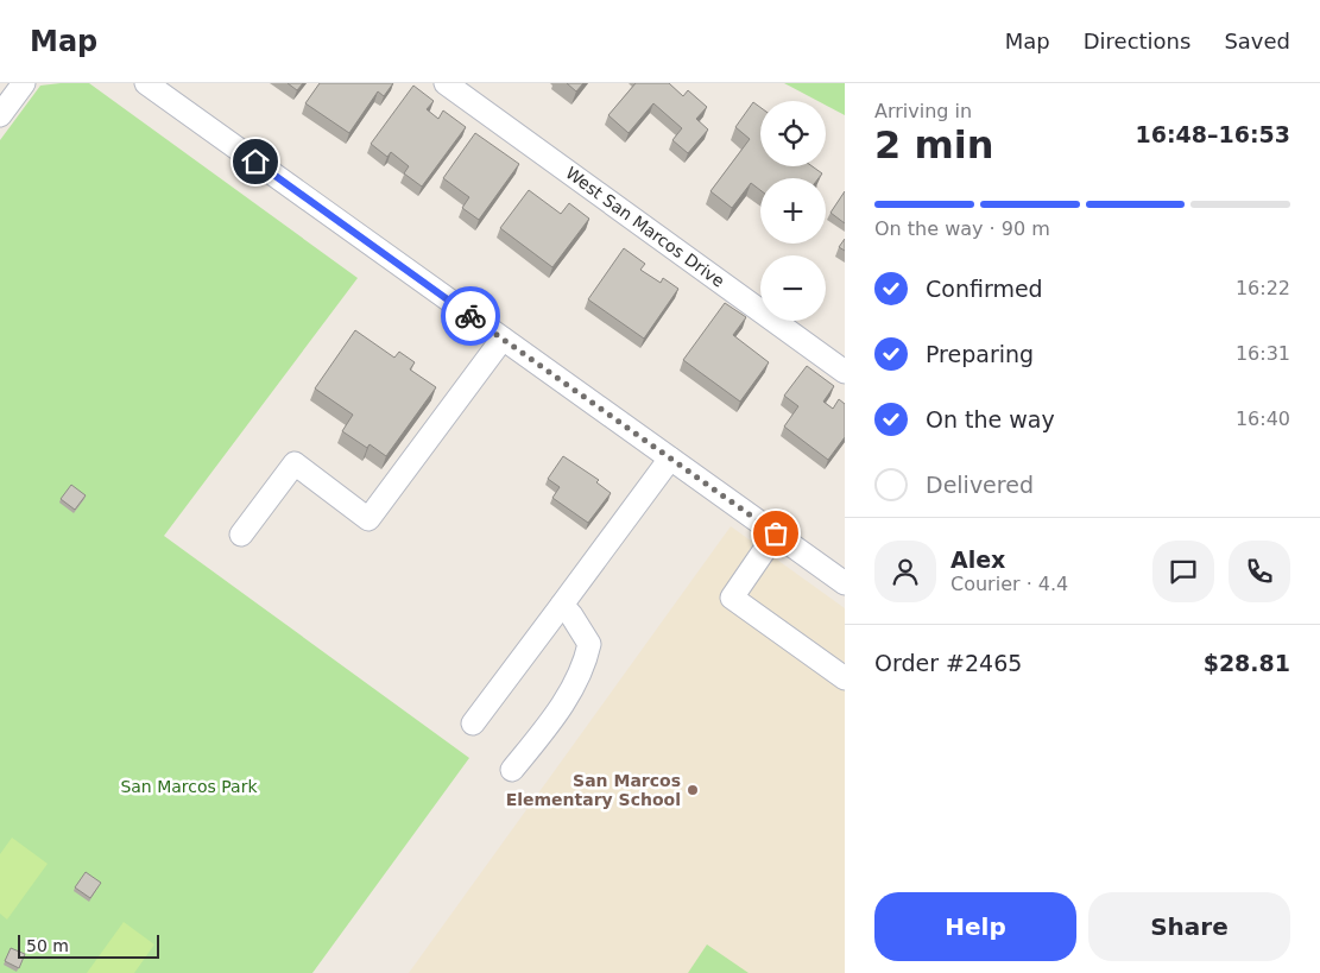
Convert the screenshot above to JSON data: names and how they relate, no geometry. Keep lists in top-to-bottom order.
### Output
{
  "streets": {
    "street": ["West San Marcos Drive"]
  },
  "parks": ["San Marcos Park"],
  "places": ["San Marcos Elementary School"],
  "scale_bar": "50 m",
  "page": {
    "header": "Map",
    "nav": ["Map", "Directions", "Saved"],
    "heading": ["2 min", "Arriving in", "16:48–16:53"],
    "panel": [
      "Alex",
      "Courier · 4.4",
      "Order #2465",
      "$28.81"
    ],
    "map_buttons": ["+", "−"],
    "bar": "On the way · 90 m",
    "list": [
      ["Confirmed", "16:22"],
      ["Preparing", "16:31"],
      ["On the way", "16:40"],
      "Delivered"
    ],
    "buttons": ["Help", "Share"],
    "scale": "50 m"
  }
}
